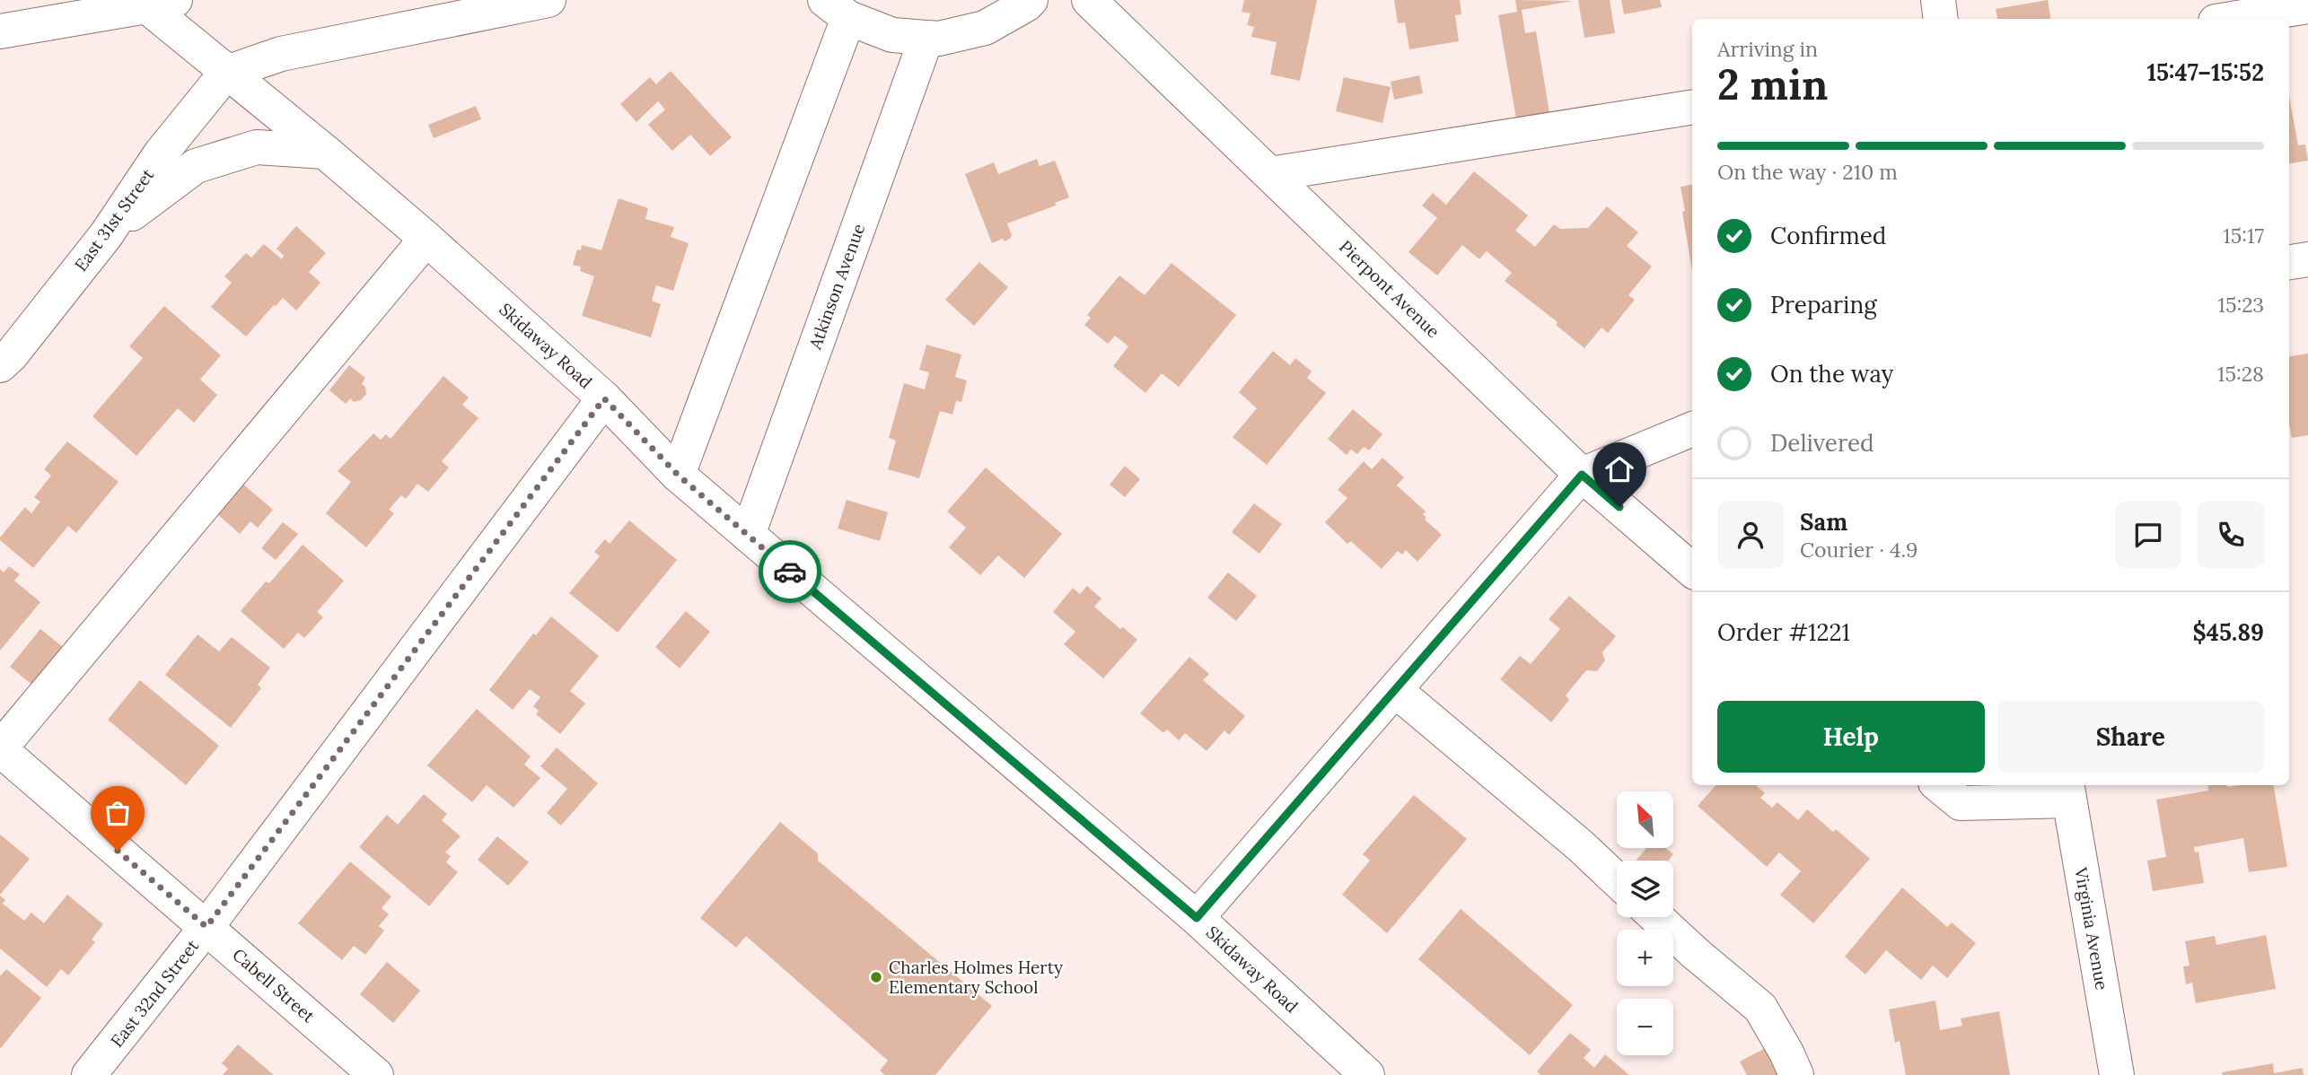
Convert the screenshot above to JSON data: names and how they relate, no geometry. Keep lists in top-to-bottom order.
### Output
{
  "streets": {
    "street": [
      "East 31st Street",
      "Atkinson Avenue",
      "Pierpont Avenue",
      "Skidaway Road",
      "Virginia Avenue",
      "Cabell Street",
      "East 32nd Street"
    ]
  },
  "crossings": [
    ["East 31st Street", "Skidaway Road"],
    ["Atkinson Avenue", "Skidaway Road"],
    ["Skidaway Road", "East 32nd Street"],
    ["Cabell Street", "East 32nd Street"]
  ],
  "places": ["Charles Holmes Herty Elementary School"],
  "north": "top left",
  "page": {
    "heading": ["2 min", "Arriving in", "15:47–15:52"],
    "panel": [
      "Sam",
      "Courier · 4.9",
      "Order #1221",
      "$45.89"
    ],
    "bar": "On the way · 210 m",
    "list": [
      ["Confirmed", "15:17"],
      ["Preparing", "15:23"],
      ["On the way", "15:28"],
      "Delivered"
    ],
    "buttons": ["Help", "Share"],
    "map_buttons": ["+", "−"]
  }
}
